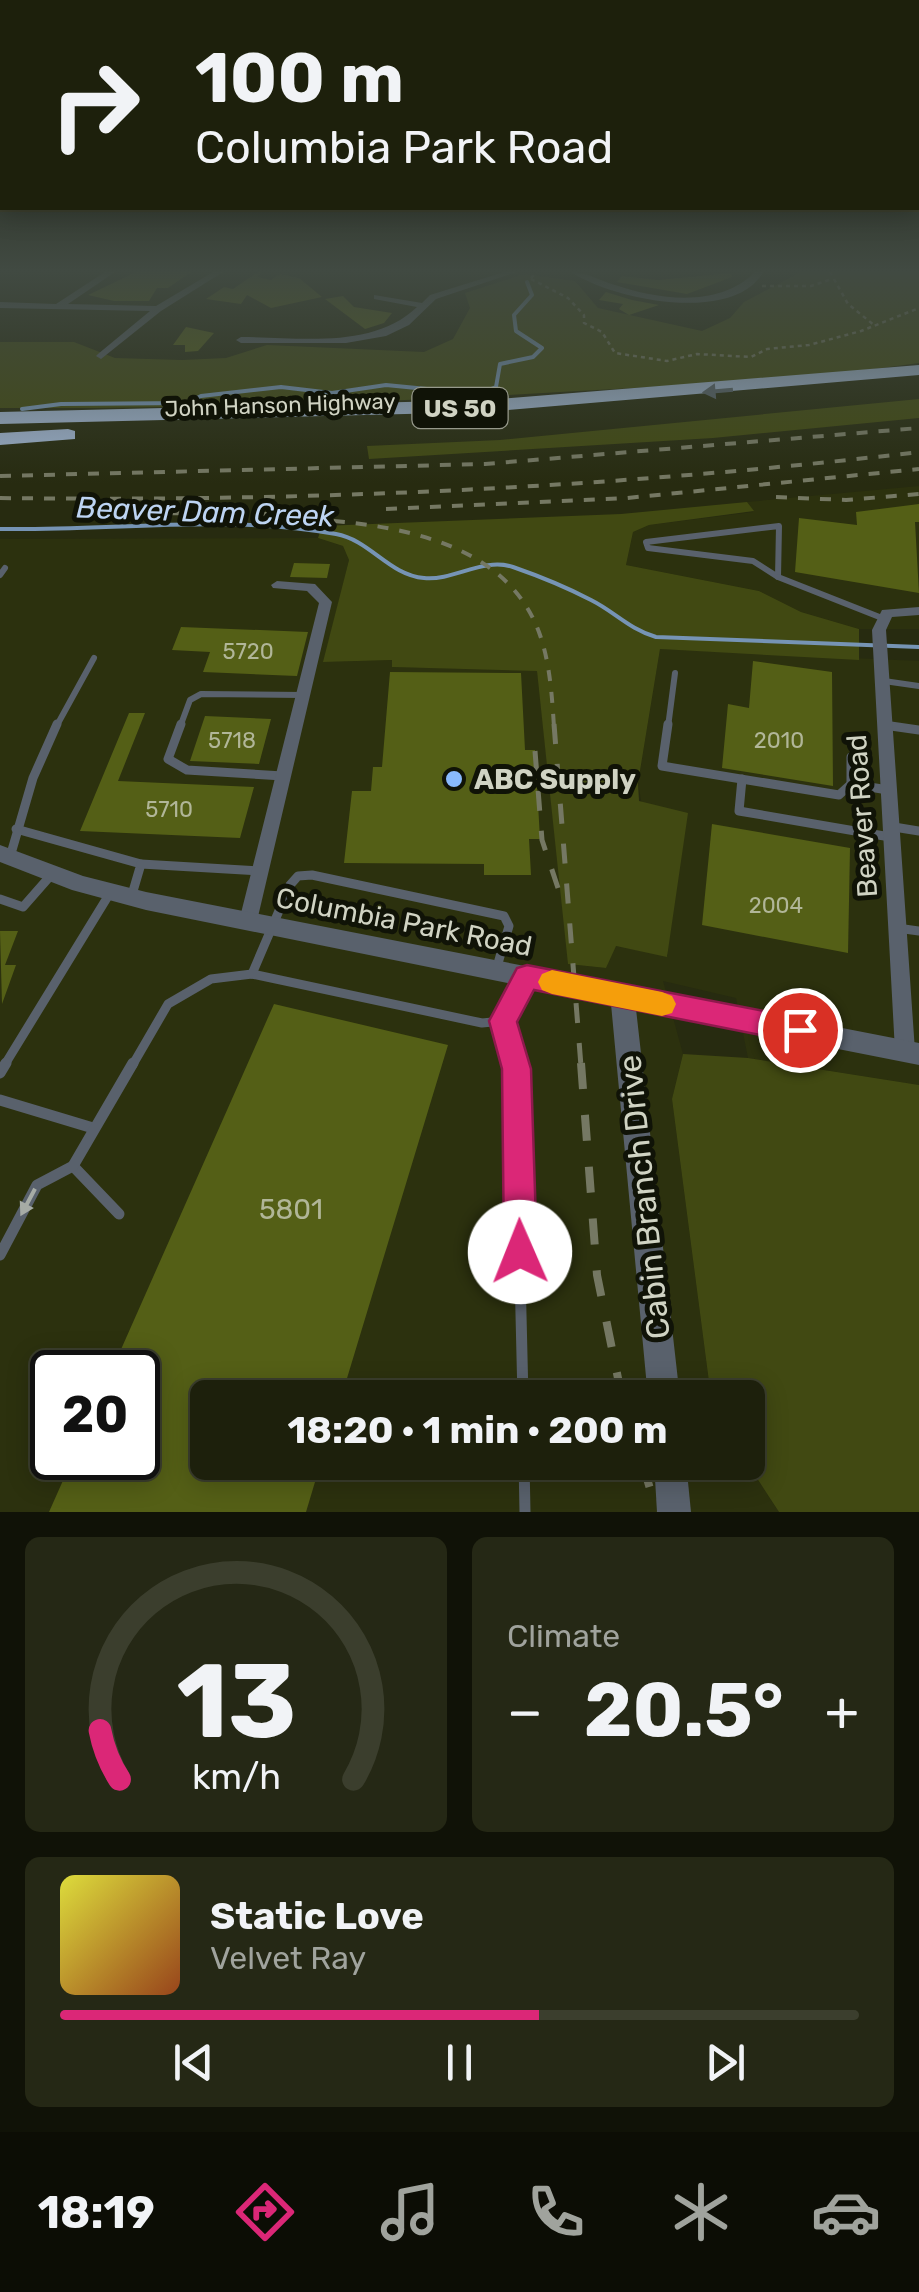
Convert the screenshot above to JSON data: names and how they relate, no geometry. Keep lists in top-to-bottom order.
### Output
{
  "streets": {
    "highway": ["John Hanson Highway", "US 50"],
    "street": ["Beaver Road", "Columbia Park Road", "Cabin Branch Drive"]
  },
  "crossings": [
    ["Beaver Road", "Columbia Park Road"],
    ["Columbia Park Road", "Cabin Branch Drive"]
  ],
  "water": ["Beaver Dam Creek"],
  "places": ["ABC Supply"],
  "house_numbers": [
    "5720",
    "5718",
    "2010",
    "5710",
    "2004",
    "5801"
  ],
  "page": {
    "turn": ["100 m", "Columbia Park Road"],
    "limit": "20",
    "trip": "18:20 · 1 min · 200 m",
    "tile": "Climate",
    "heat": ["−", "20.5°", "+"],
    "song": ["Static Love", "Velvet Ray"],
    "tabs": "18:19",
    "gauge": ["13", "km/h"]
  }
}
